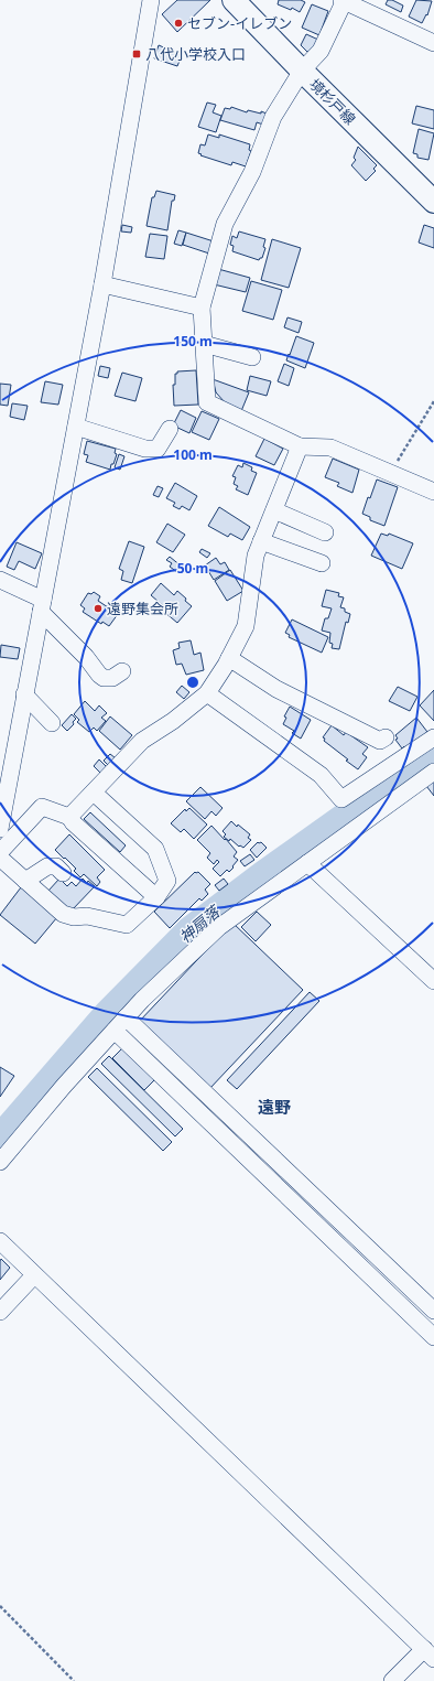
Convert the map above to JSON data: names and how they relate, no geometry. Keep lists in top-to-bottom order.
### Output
{
  "streets": {
    "main road": ["境杉戸線"]
  },
  "districts": ["遠野"],
  "water": ["神扇落"],
  "places": {
    "other": ["セブン-イレブン", "遠野集会所"],
    "transit": ["八代小学校入口"]
  },
  "rings": ["150 m", "100 m", "50 m"]
}
